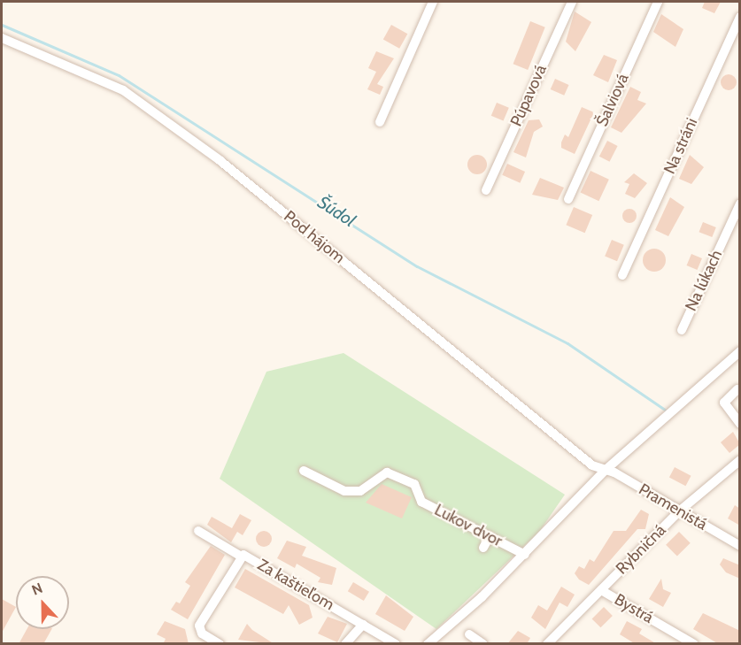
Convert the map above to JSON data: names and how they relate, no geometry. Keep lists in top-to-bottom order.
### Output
{
  "streets": {
    "street": [
      "Púpavová",
      "Šalviová",
      "Na stráni",
      "Pod hájom",
      "Na lúkach",
      "Pramenistá",
      "Lukov dvor",
      "Rybničná",
      "Za kaštieľom",
      "Bystrá"
    ]
  },
  "crossings": [
    ["Pod hájom", "Pramenistá"],
    ["Pramenistá", "Rybničná"],
    ["Rybničná", "Bystrá"]
  ],
  "water": ["Šúdol"],
  "north": "top"
}
